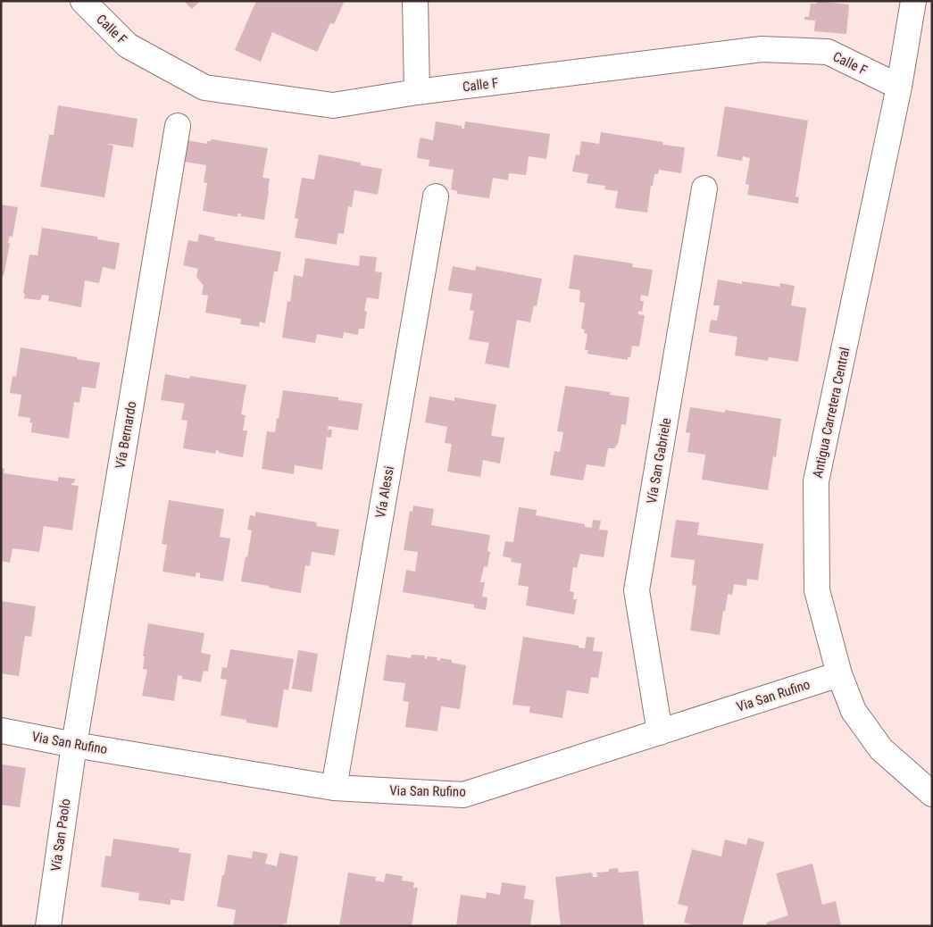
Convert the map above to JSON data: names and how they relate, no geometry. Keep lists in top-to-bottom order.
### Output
{
  "streets": {
    "street": [
      "Calle F",
      "Antigua Carretera Central",
      "Vía Bernardo",
      "Vía San Gabriele",
      "Vía Alessi",
      "Via San Rufino",
      "Vía San Paolo"
    ]
  },
  "crossings": [
    ["Calle F", "Antigua Carretera Central"],
    ["Antigua Carretera Central", "Via San Rufino"],
    ["Vía Bernardo", "Via San Rufino"],
    ["Vía Bernardo", "Vía San Paolo"],
    ["Vía San Gabriele", "Via San Rufino"],
    ["Vía Alessi", "Via San Rufino"],
    ["Via San Rufino", "Vía San Paolo"]
  ]
}
